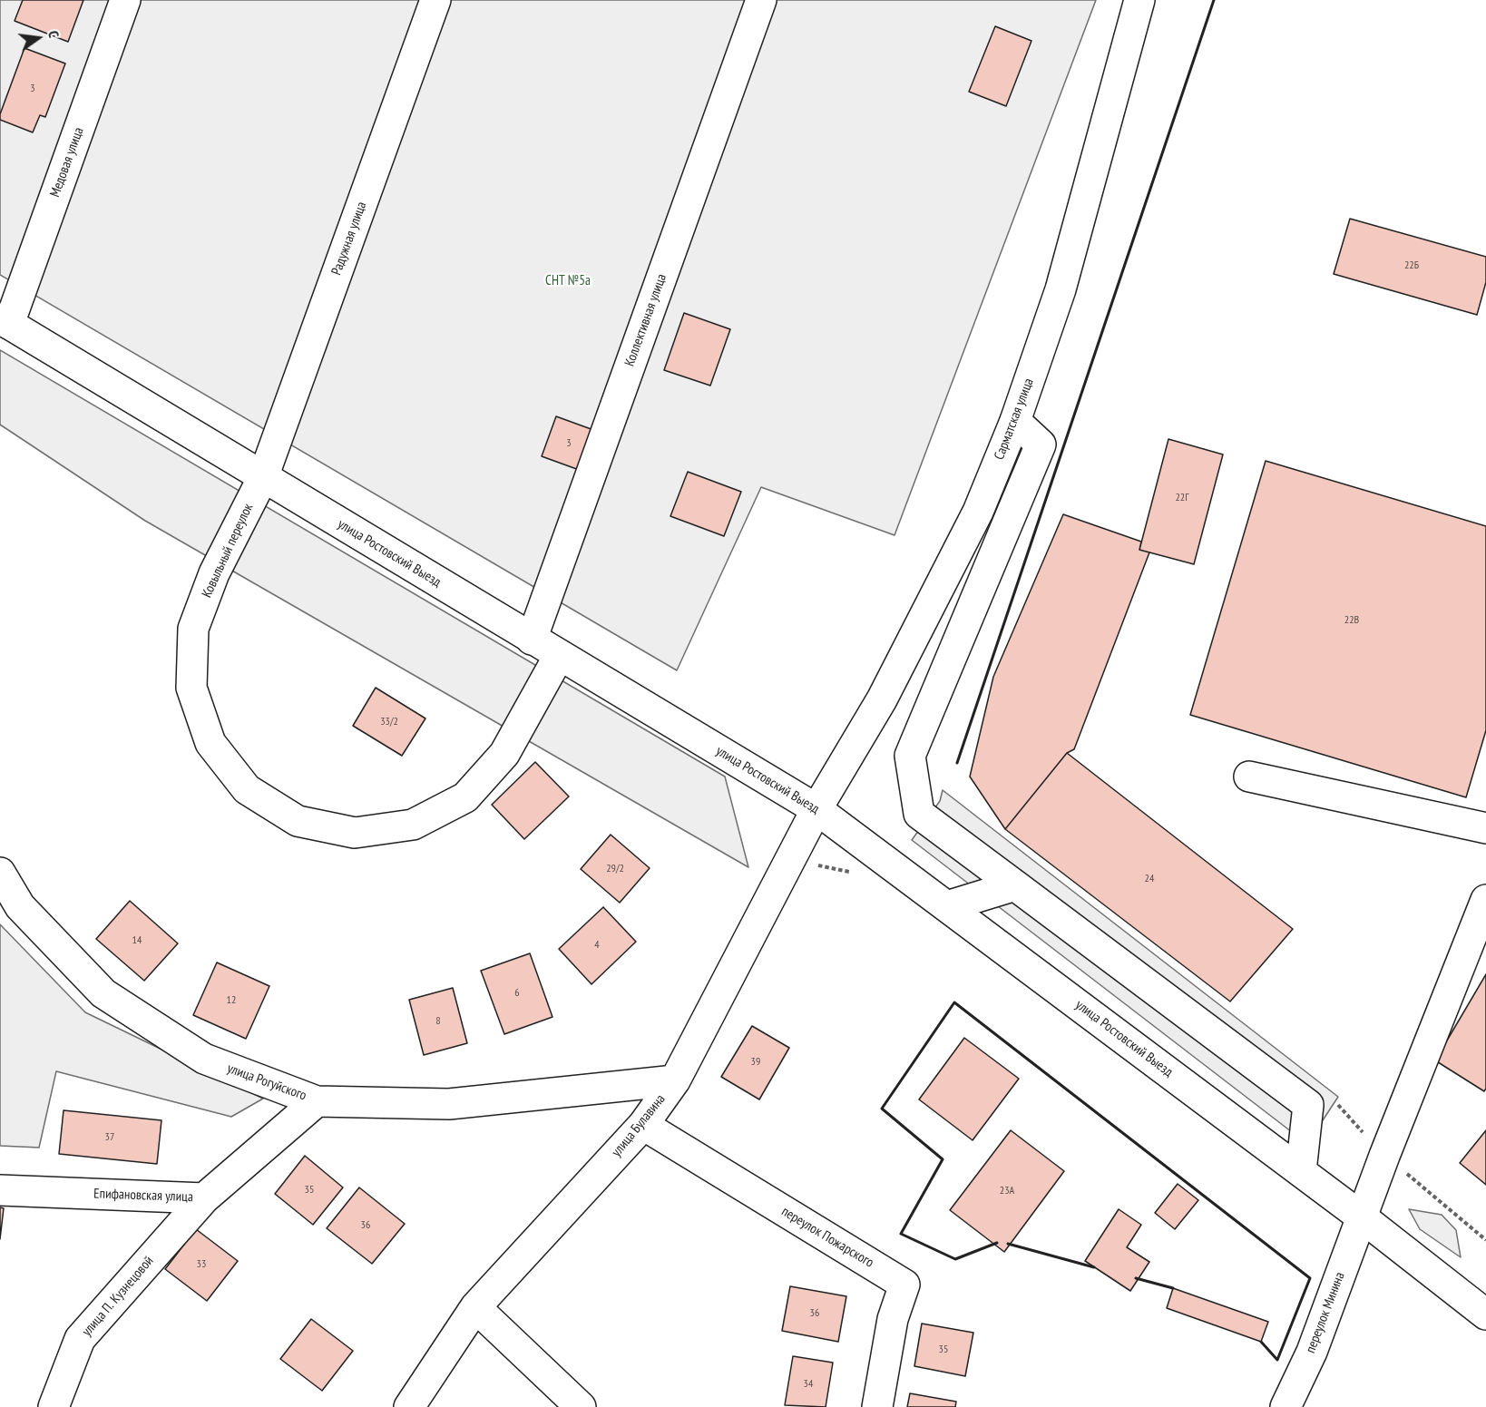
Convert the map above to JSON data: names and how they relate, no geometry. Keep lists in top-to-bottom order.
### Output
{
  "streets": {
    "street": [
      "Медовая улица",
      "Радужная улица",
      "Коллективная улица",
      "Сарматская улица",
      "Ковыльный переулок",
      "улица Ростовский Выезд",
      "улица Рогуйского",
      "улица Булавина",
      "Епифановская улица",
      "переулок Пожарского",
      "улица П. Кузнецовой",
      "переулок Минина"
    ]
  },
  "crossings": [
    ["Медовая улица", "улица Ростовский Выезд"],
    ["Радужная улица", "Ковыльный переулок"],
    ["Радужная улица", "улица Ростовский Выезд"],
    ["Коллективная улица", "улица Ростовский Выезд"],
    ["Сарматская улица", "улица Ростовский Выезд"],
    ["Сарматская улица", "улица Булавина"],
    ["Ковыльный переулок", "улица Ростовский Выезд"],
    ["улица Ростовский Выезд", "улица Булавина"],
    ["улица Ростовский Выезд", "переулок Минина"],
    ["улица Рогуйского", "улица Булавина"],
    ["улица Рогуйского", "Епифановская улица"],
    ["улица Булавина", "переулок Пожарского"],
    ["Епифановская улица", "улица П. Кузнецовой"]
  ],
  "parks": ["СНТ №5а"],
  "house_numbers": [
    "3",
    "22Б",
    "3",
    "22Г",
    "22В",
    "33/2",
    "29/2",
    "24",
    "14",
    "4",
    "6",
    "12",
    "8",
    "39",
    "37",
    "35",
    "23А",
    "36",
    "33",
    "36",
    "35",
    "34"
  ],
  "north": "right"
}
